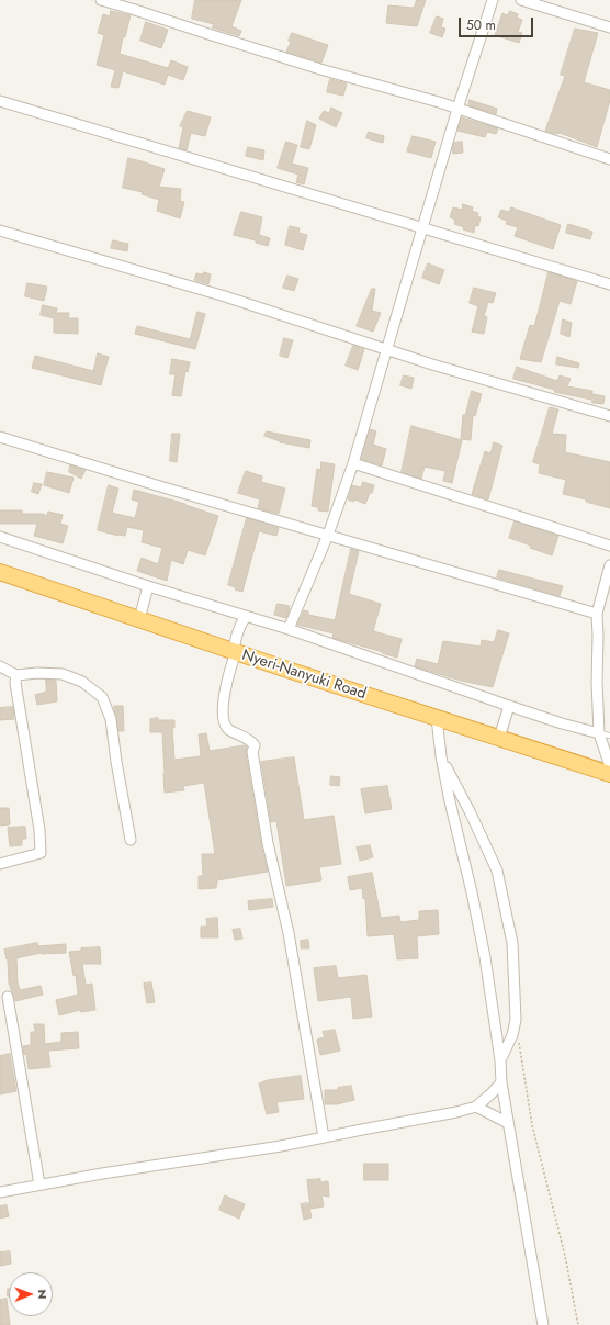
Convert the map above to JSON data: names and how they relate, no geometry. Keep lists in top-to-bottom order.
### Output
{
  "streets": {
    "highway": ["Nyeri-Nanyuki Road"]
  },
  "scale_bar": "50 m",
  "north": "right"
}
